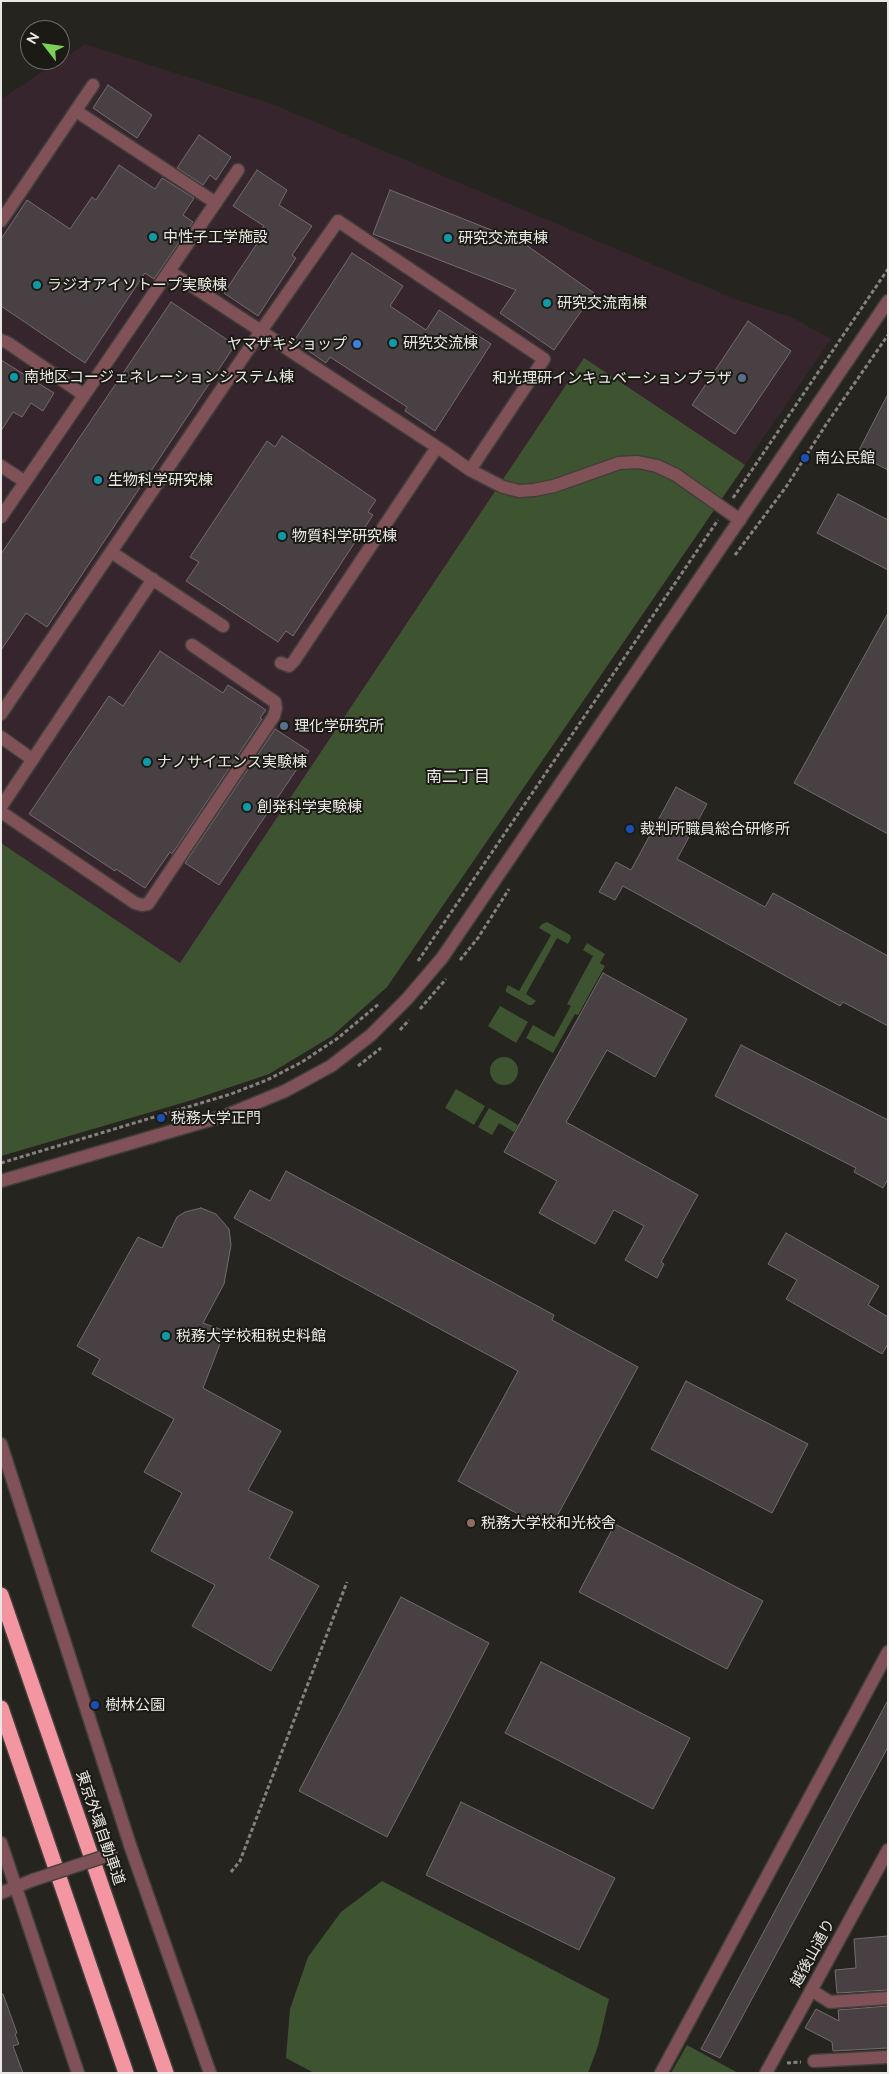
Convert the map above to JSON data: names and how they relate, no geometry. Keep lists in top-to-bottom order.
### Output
{
  "streets": {
    "highway": ["東京外環自動車道"],
    "street": ["越後山通り"]
  },
  "districts": ["南二丁目"],
  "places": [
    "中性子工学施設",
    "研究交流東棟",
    "ラジオアイソトープ実験棟",
    "研究交流南棟",
    "研究交流棟",
    "ヤマザキショップ",
    "南地区コージェネレーションシステム棟",
    "和光理研インキュベーションプラザ",
    "南公民館",
    "生物科学研究棟",
    "物質科学研究棟",
    "理化学研究所",
    "ナノサイエンス実験棟",
    "創発科学実験棟",
    "裁判所職員総合研修所",
    "税務大学正門",
    "税務大学校租税史料館",
    "税務大学校和光校舎",
    "樹林公園"
  ],
  "north": "top left"
}
